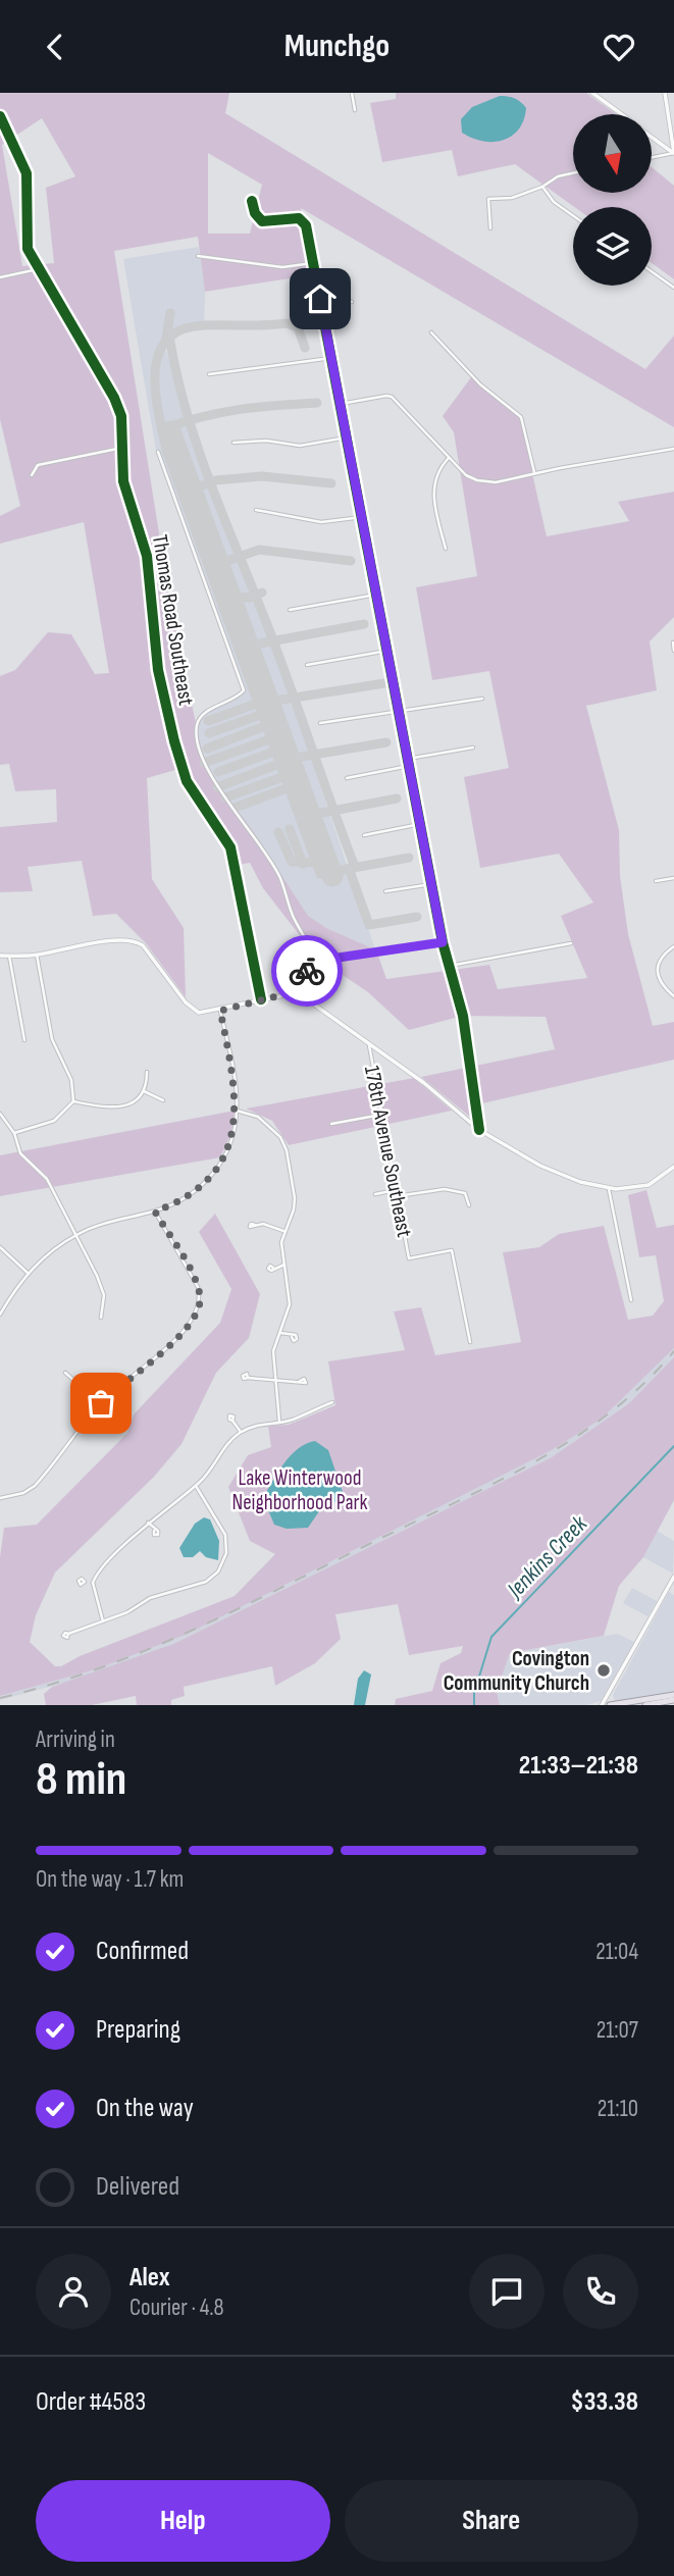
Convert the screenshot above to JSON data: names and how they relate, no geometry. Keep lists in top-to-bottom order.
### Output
{
  "streets": {
    "street": ["Thomas Road Southeast", "178th Avenue Southeast"]
  },
  "water": ["Jenkins Creek"],
  "parks": ["Lake Winterwood Neighborhood Park"],
  "places": ["Covington Community Church"],
  "north": "bottom",
  "page": {
    "header": "Munchgo",
    "heading": ["8 min", "Arriving in", "21:33–21:38"],
    "panel": [
      "Alex",
      "Courier · 4.8",
      "Order #4583",
      "$33.38"
    ],
    "bar": "On the way · 1.7 km",
    "list": [
      ["Confirmed", "21:04"],
      ["Preparing", "21:07"],
      ["On the way", "21:10"],
      "Delivered"
    ],
    "buttons": ["Help", "Share"]
  }
}
